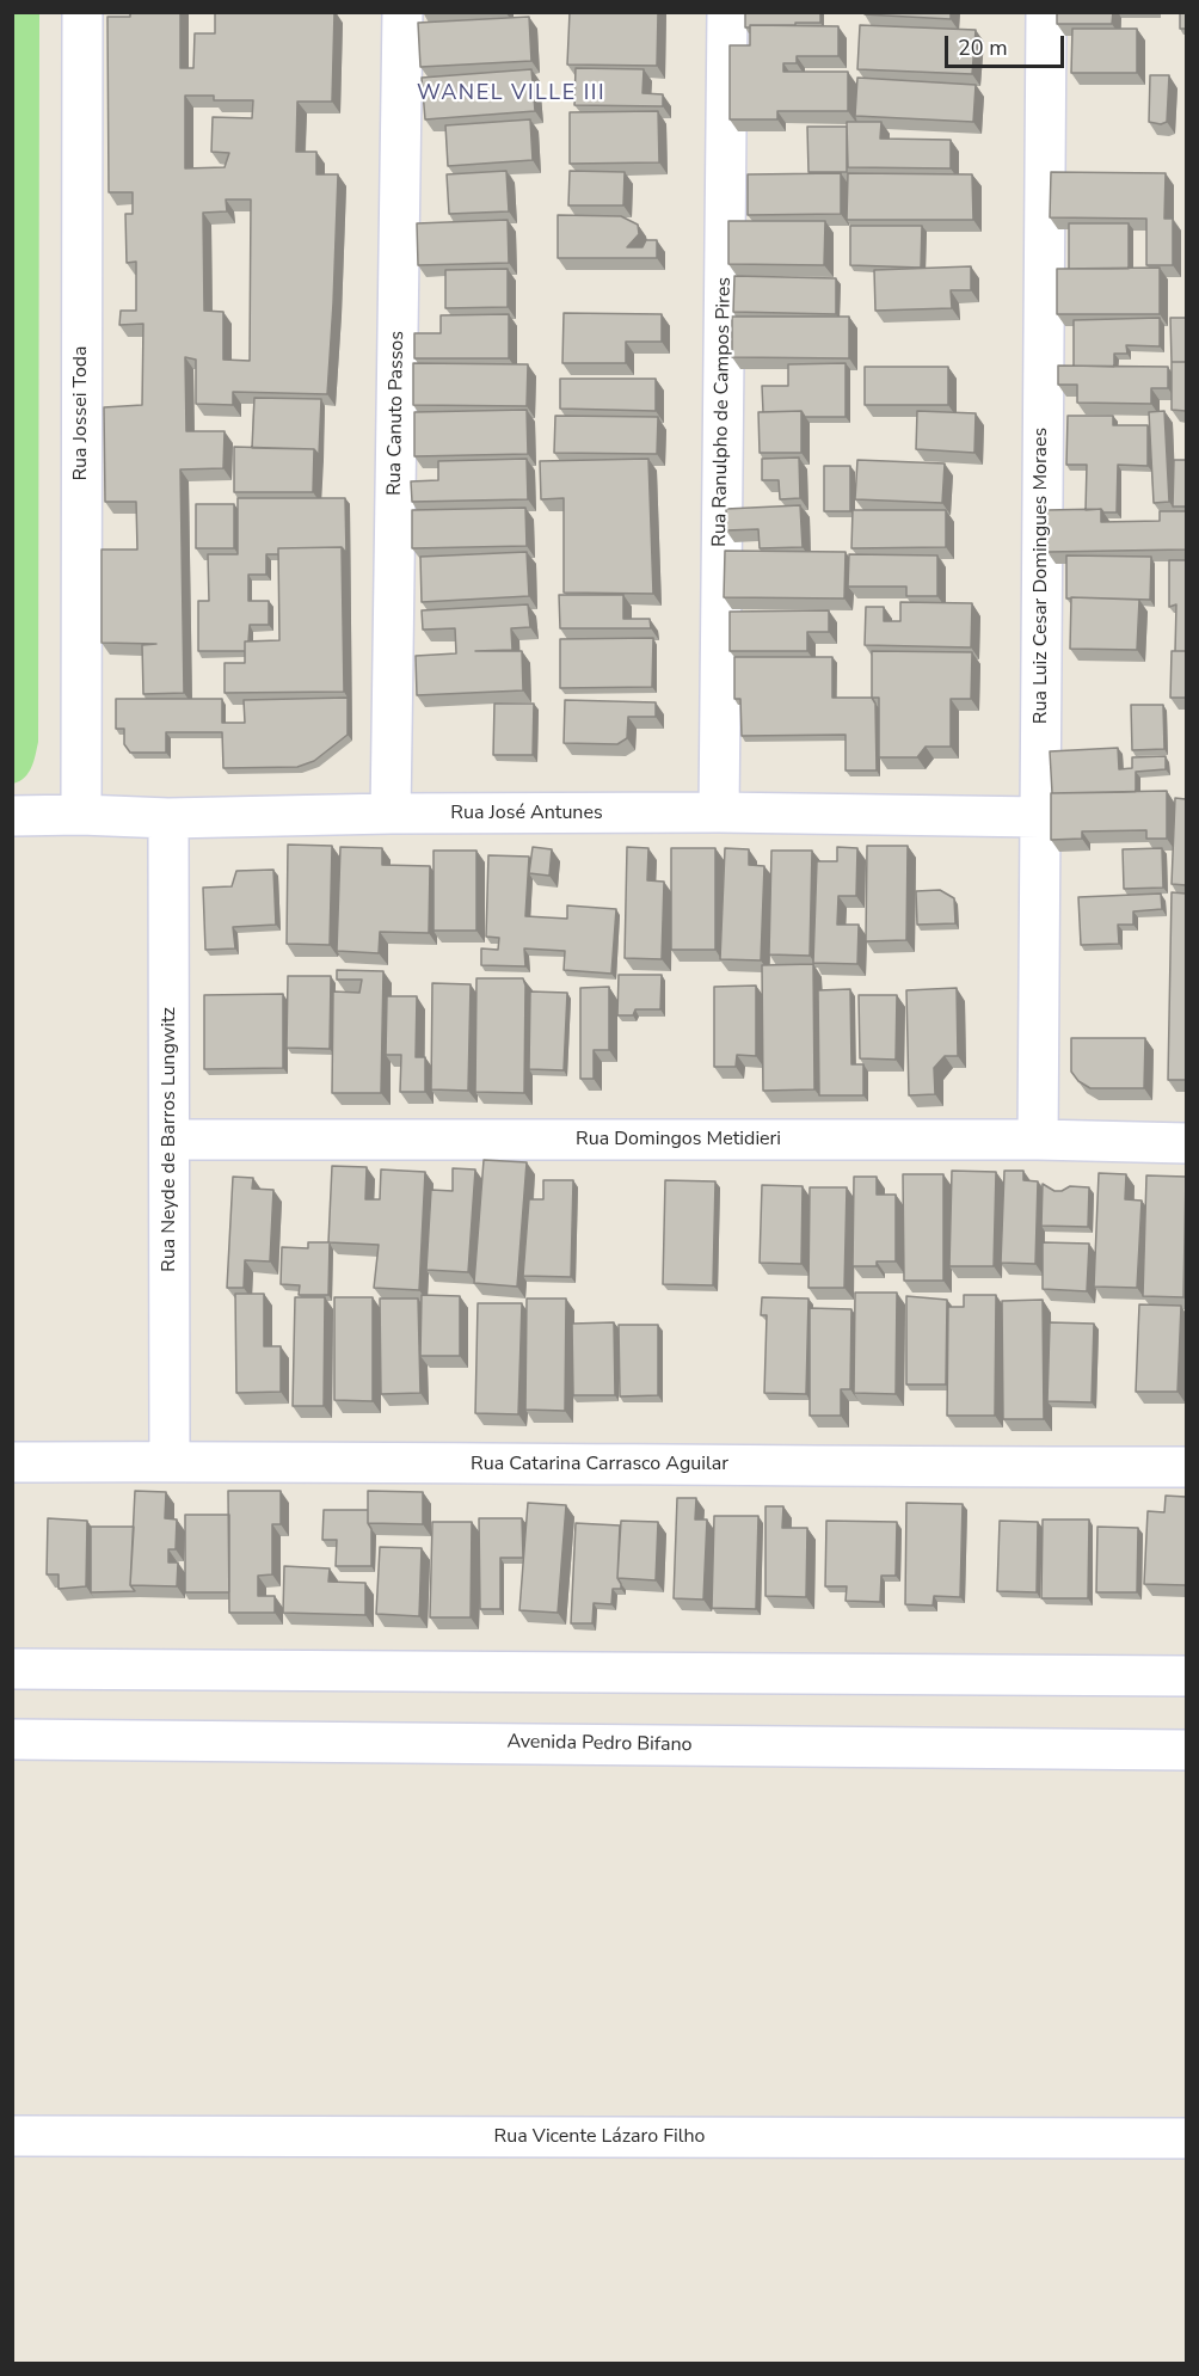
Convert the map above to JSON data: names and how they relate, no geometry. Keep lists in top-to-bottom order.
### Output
{
  "streets": {
    "street": [
      "Rua Ranulpho de Campos Pires",
      "Rua Jossei Toda",
      "Rua Canuto Passos",
      "Rua Luiz Cesar Domingues Moraes",
      "Rua José Antunes",
      "Rua Neyde de Barros Lungwitz",
      "Rua Domingos Metidieri",
      "Rua Catarina Carrasco Aguilar",
      "Avenida Pedro Bifano",
      "Rua Vicente Lázaro Filho"
    ]
  },
  "crossings": [
    ["Rua Ranulpho de Campos Pires", "Rua José Antunes"],
    ["Rua Jossei Toda", "Rua José Antunes"],
    ["Rua Canuto Passos", "Rua José Antunes"],
    ["Rua Luiz Cesar Domingues Moraes", "Rua José Antunes"],
    ["Rua Luiz Cesar Domingues Moraes", "Rua Domingos Metidieri"],
    ["Rua José Antunes", "Rua Neyde de Barros Lungwitz"],
    ["Rua Neyde de Barros Lungwitz", "Rua Domingos Metidieri"],
    ["Rua Neyde de Barros Lungwitz", "Rua Catarina Carrasco Aguilar"]
  ],
  "districts": ["WANEL VILLE III"],
  "scale_bar": "20 m"
}
